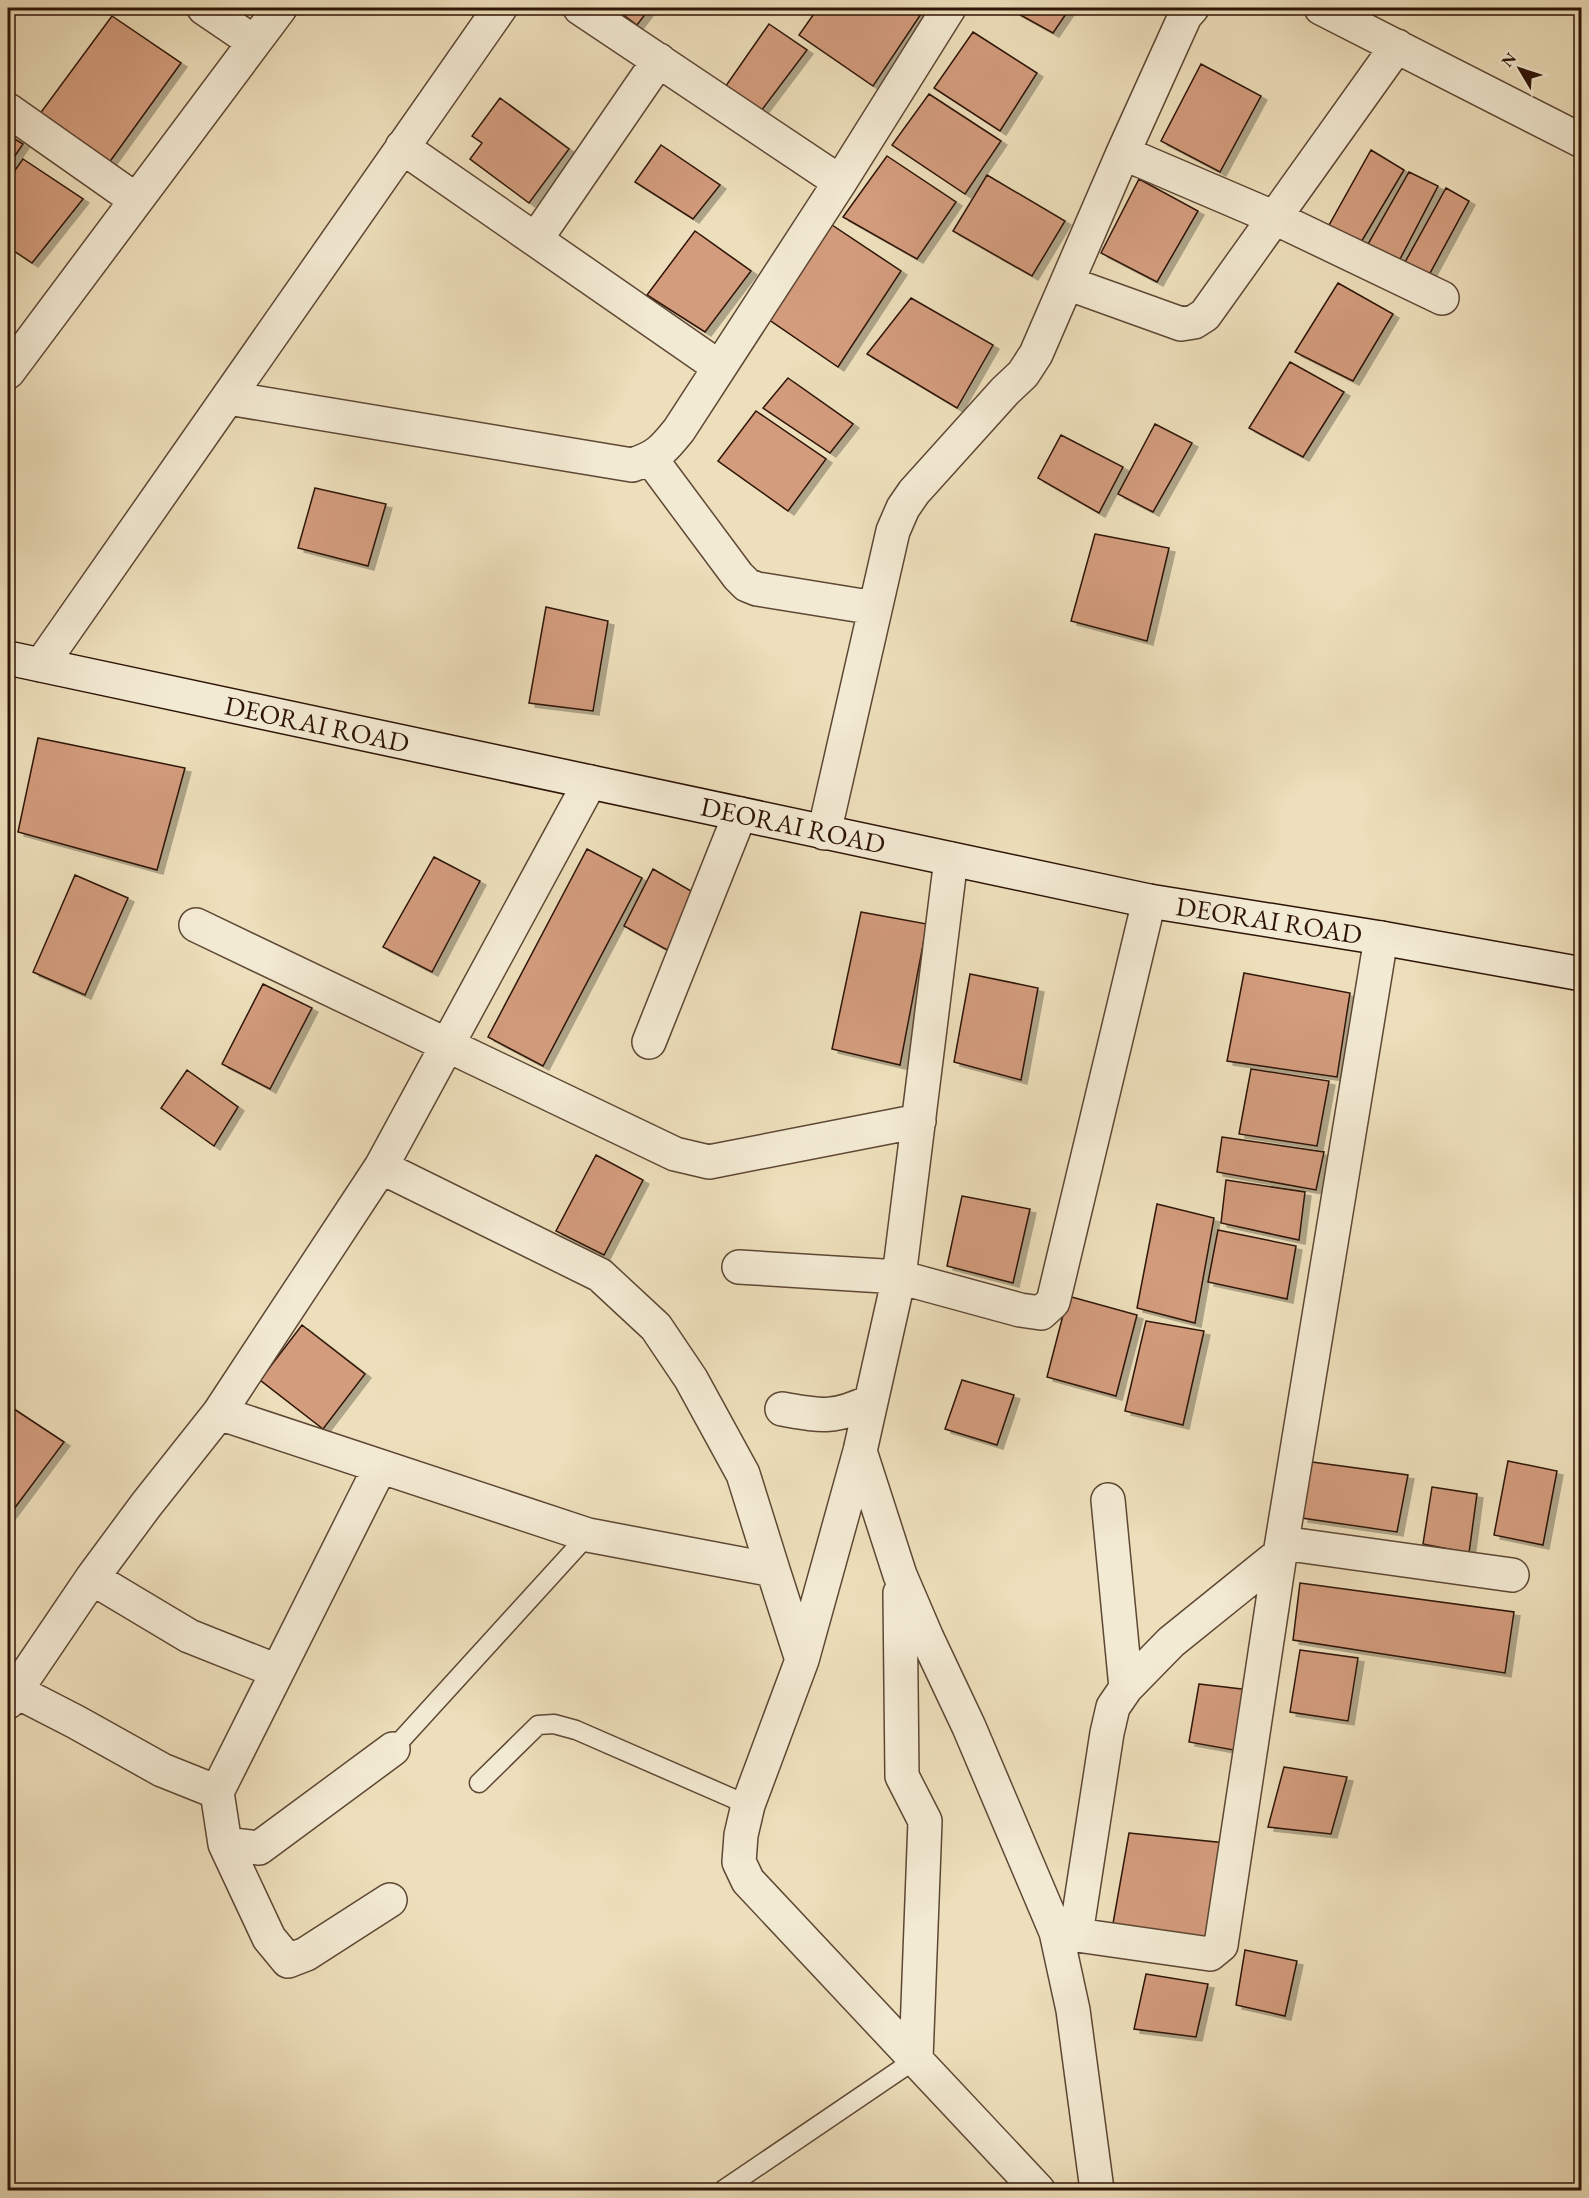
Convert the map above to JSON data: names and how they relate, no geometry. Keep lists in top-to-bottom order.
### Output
{
  "streets": {
    "street": ["DEORAI ROAD"]
  },
  "north": "top left"
}
